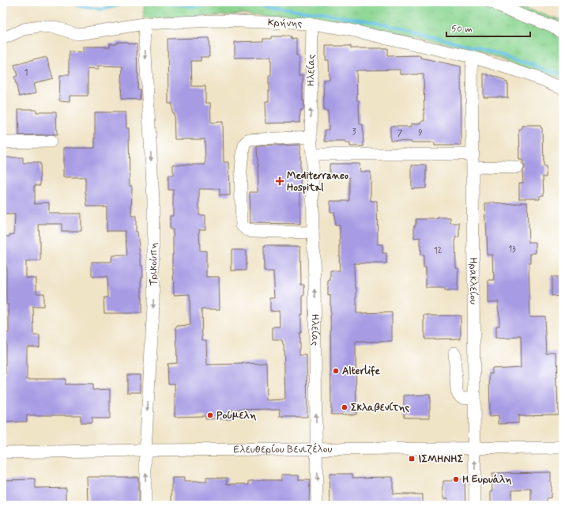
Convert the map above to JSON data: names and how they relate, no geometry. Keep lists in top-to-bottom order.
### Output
{
  "streets": {
    "street": [
      "Κρήνης",
      "Ηλείας",
      "Τρικούπη",
      "Ηρακλείου",
      "Ελευθερίου Βενιζέλου"
    ]
  },
  "crossings": [
    ["Κρήνης", "Ηλείας"],
    ["Κρήνης", "Τρικούπη"],
    ["Κρήνης", "Ηρακλείου"],
    ["Ηλείας", "Ελευθερίου Βενιζέλου"],
    ["Τρικούπη", "Ελευθερίου Βενιζέλου"],
    ["Ηρακλείου", "Ελευθερίου Βενιζέλου"]
  ],
  "places": {
    "health": ["Mediterraneo Hospital"],
    "other": [
      "Alterlife",
      "Σκλαβενίτης",
      "Ρούμελη",
      "Η Ευρυάλη"
    ],
    "transit": ["ΙΣΜΗΝΗΣ"]
  },
  "house_numbers": [
    "1",
    "3",
    "9",
    "7",
    "13",
    "12"
  ],
  "scale_bar": "50 m"
}
